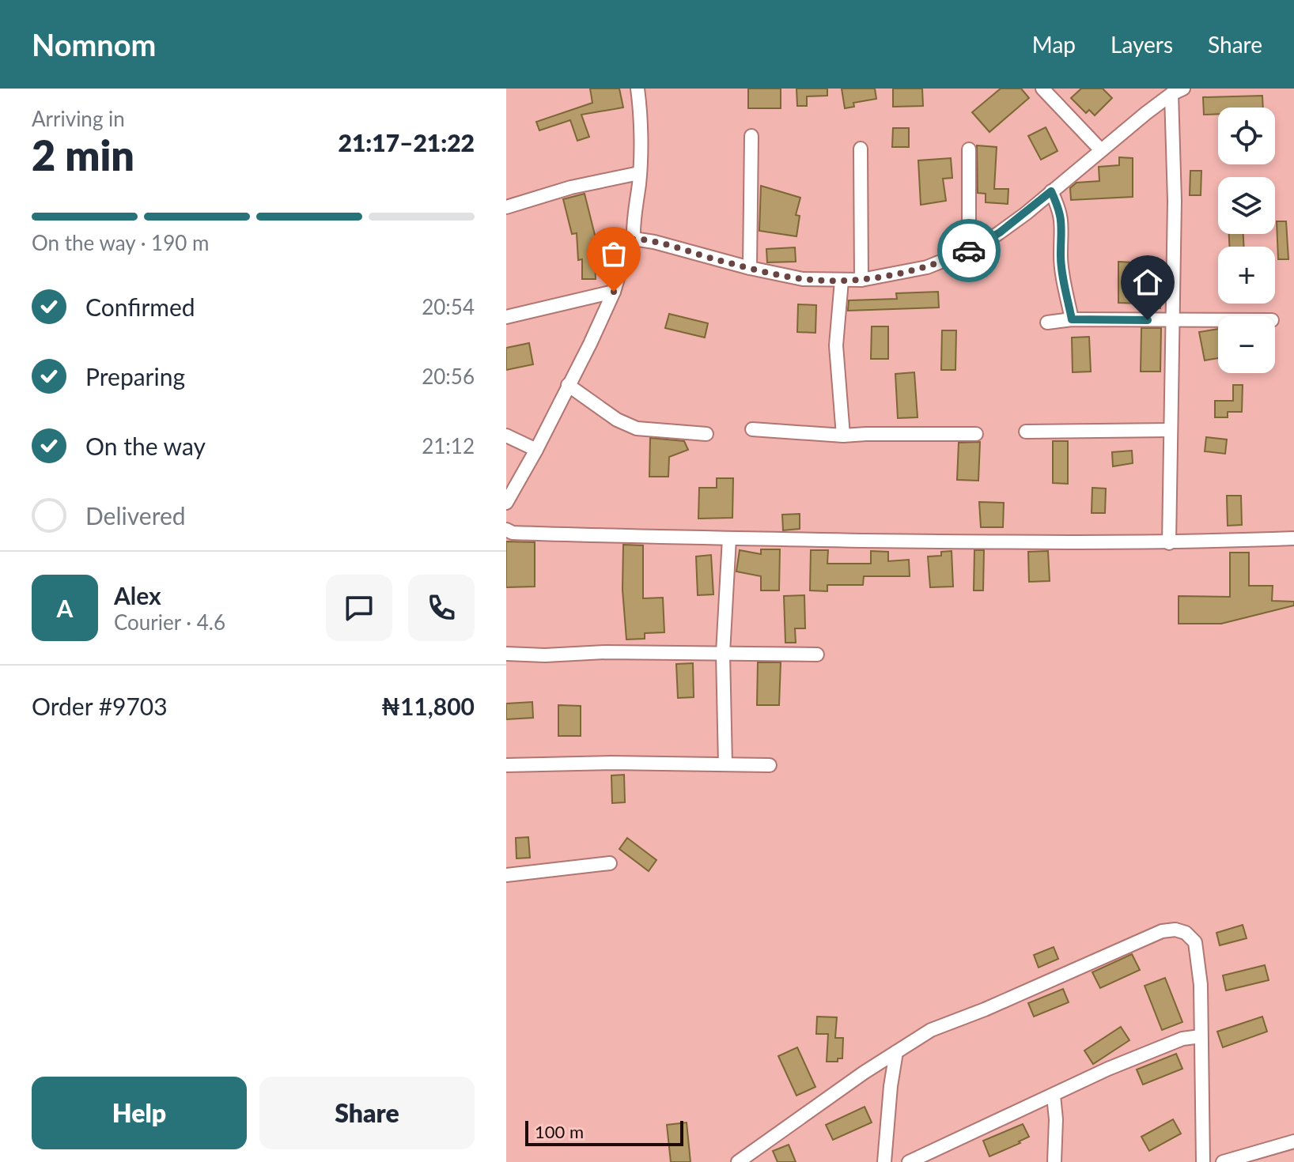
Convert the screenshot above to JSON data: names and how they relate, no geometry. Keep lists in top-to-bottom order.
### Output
{
  "scale_bar": "100 m",
  "page": {
    "header": "Nomnom",
    "nav": ["Map", "Layers", "Share"],
    "heading": ["2 min", "Arriving in", "21:17–21:22"],
    "panel": [
      "Alex",
      "Courier · 4.6",
      "Order #9703",
      "₦11,800"
    ],
    "map_buttons": ["+", "−"],
    "bar": "On the way · 190 m",
    "list": [
      ["Confirmed", "20:54"],
      ["Preparing", "20:56"],
      ["On the way", "21:12"],
      "Delivered"
    ],
    "round": "A",
    "buttons": ["Help", "Share"],
    "scale": "100 m"
  }
}
